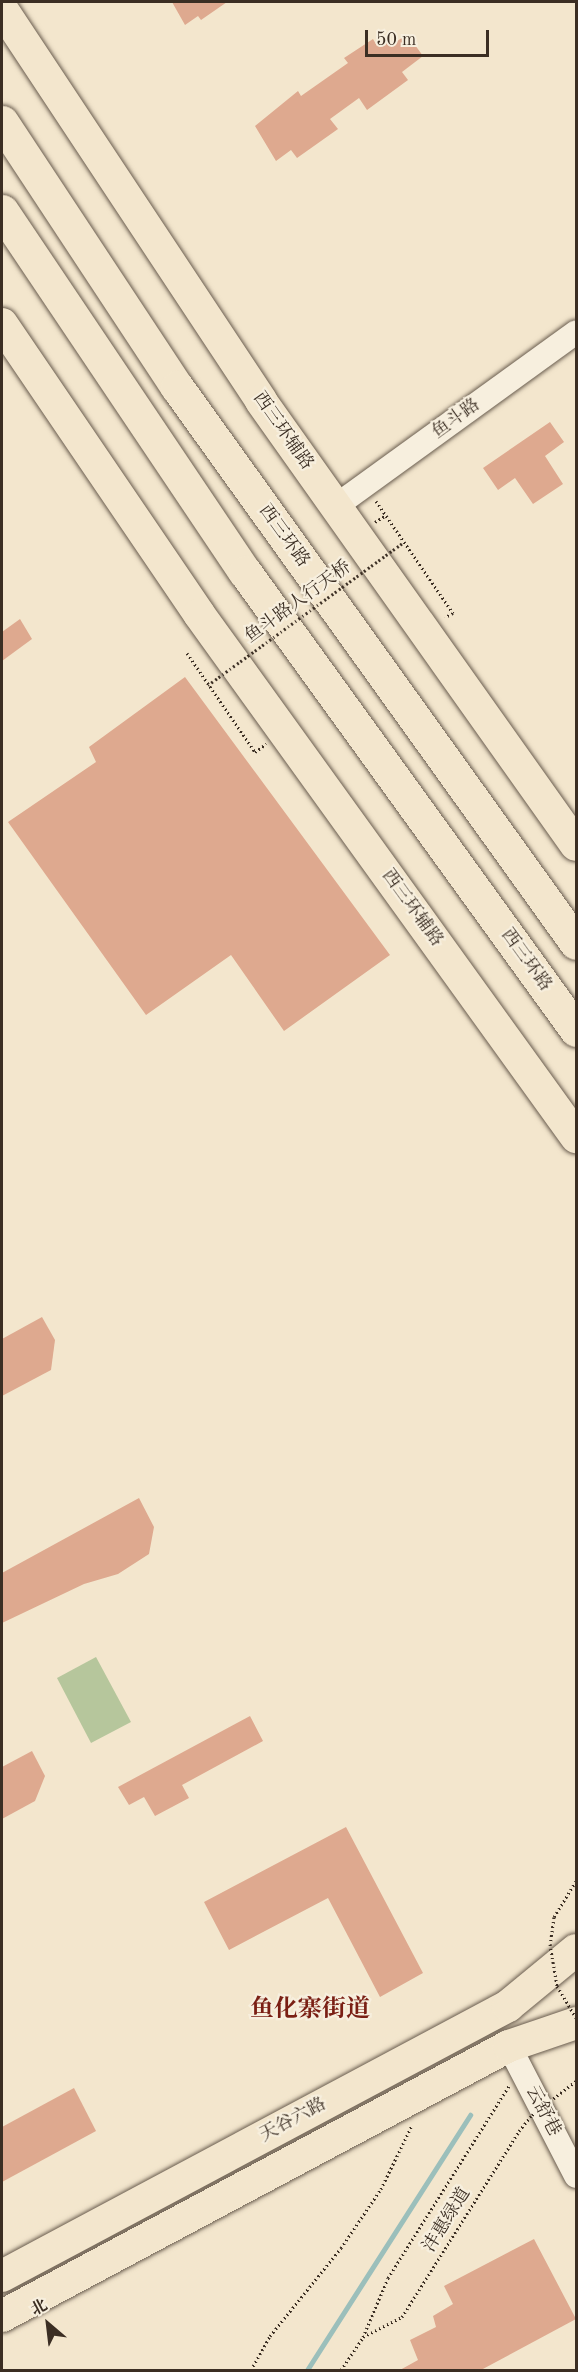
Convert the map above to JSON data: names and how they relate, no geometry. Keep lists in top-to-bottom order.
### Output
{
  "streets": {
    "highway": ["西三环路"],
    "main road": ["西三环辅路", "天谷六路"],
    "street": ["鱼斗路", "云舒巷"],
    "path": ["鱼斗路人行天桥", "沣惠绿道"]
  },
  "crossings": [
    ["鱼斗路", "西三环辅路"],
    ["云舒巷", "天谷六路"]
  ],
  "districts": ["鱼化寨街道"],
  "scale_bar": "50 m",
  "north": "top left"
}
